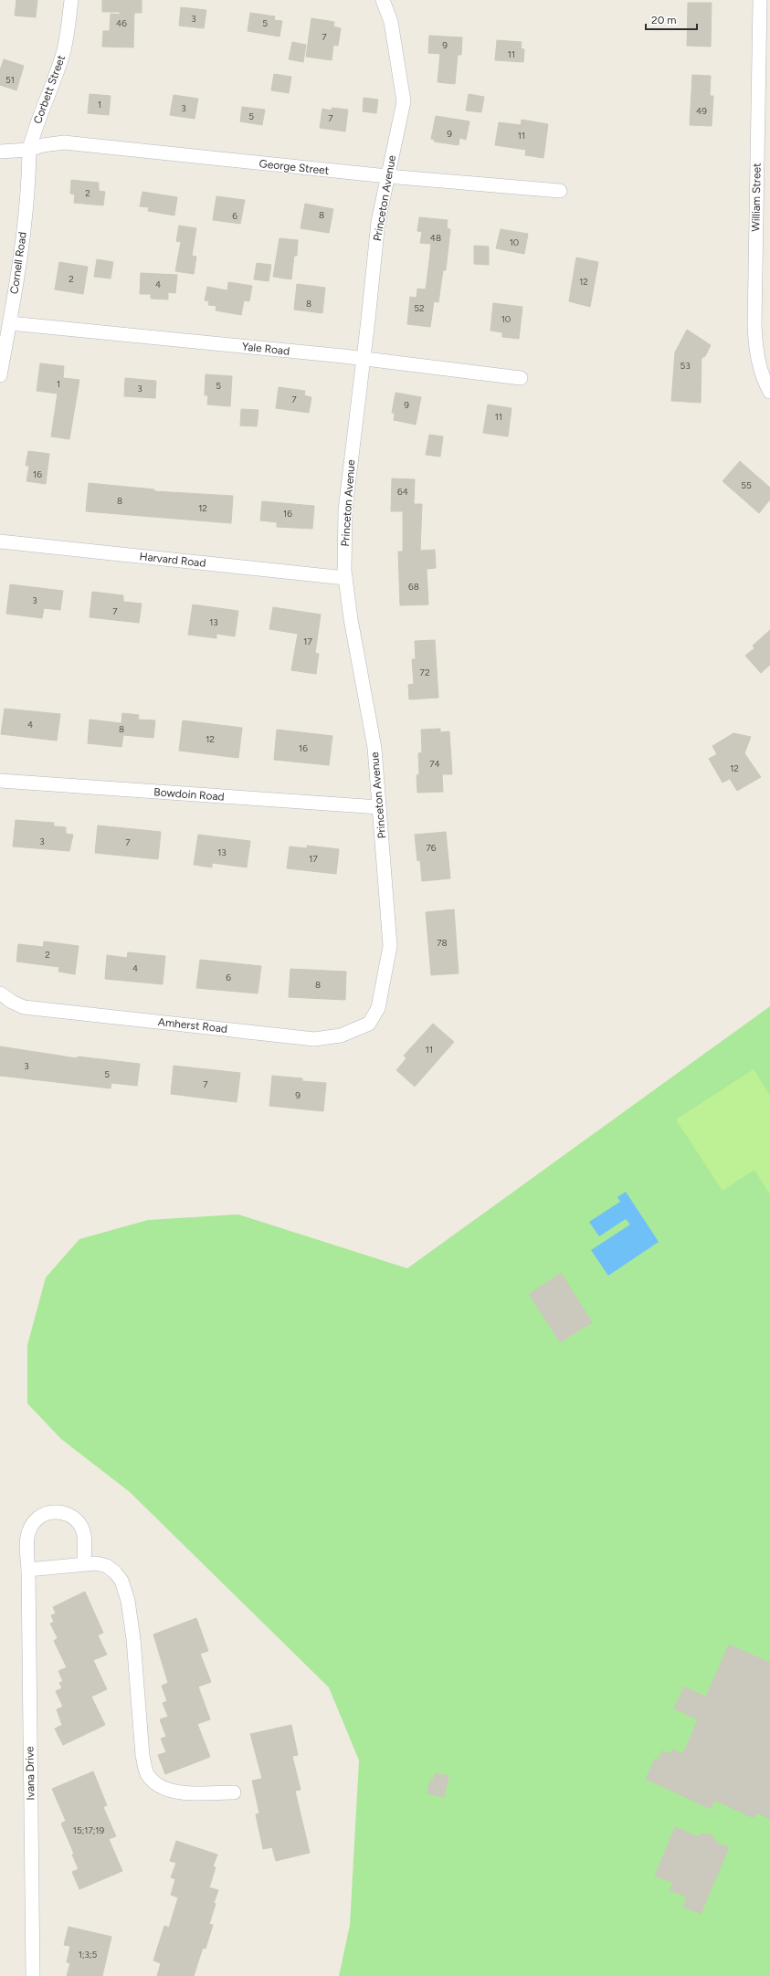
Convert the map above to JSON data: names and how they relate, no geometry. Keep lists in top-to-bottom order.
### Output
{
  "streets": {
    "street": [
      "Corbett Street",
      "George Street",
      "William Street",
      "Princeton Avenue",
      "Cornell Road",
      "Yale Road",
      "Harvard Road",
      "Bowdoin Road",
      "Amherst Road",
      "Ivana Drive"
    ]
  },
  "crossings": [
    ["Corbett Street", "George Street"],
    ["Corbett Street", "Cornell Road"],
    ["George Street", "Princeton Avenue"],
    ["George Street", "Cornell Road"],
    ["Princeton Avenue", "Yale Road"],
    ["Princeton Avenue", "Harvard Road"],
    ["Princeton Avenue", "Bowdoin Road"],
    ["Princeton Avenue", "Amherst Road"],
    ["Cornell Road", "Yale Road"]
  ],
  "house_numbers": [
    "3",
    "46",
    "5",
    "7",
    "9",
    "11",
    "51",
    "1",
    "3",
    "49",
    "5",
    "7",
    "9",
    "11",
    "2",
    "8",
    "6",
    "48",
    "10",
    "2",
    "12",
    "4",
    "8",
    "52",
    "10",
    "53",
    "1",
    "5",
    "3",
    "7",
    "9",
    "11",
    "16",
    "55",
    "64",
    "8",
    "12",
    "16",
    "68",
    "3",
    "7",
    "13",
    "17",
    "72",
    "4",
    "8",
    "12",
    "16",
    "74",
    "12",
    "3",
    "7",
    "76",
    "13",
    "17",
    "78",
    "2",
    "4",
    "6",
    "8",
    "11",
    "3",
    "5",
    "7",
    "9",
    "15;17;19",
    "1;3;5"
  ],
  "scale_bar": "20 m"
}
